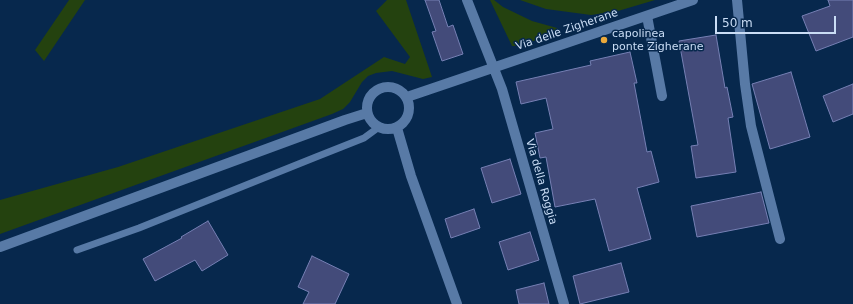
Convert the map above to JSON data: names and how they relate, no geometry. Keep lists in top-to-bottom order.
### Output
{
  "streets": {
    "street": ["Via delle Zigherane", "Via della Roggia"]
  },
  "crossings": [
    ["Via delle Zigherane", "Via della Roggia"]
  ],
  "places": ["capolinea ponte Zigherane"],
  "scale_bar": "50 m"
}
